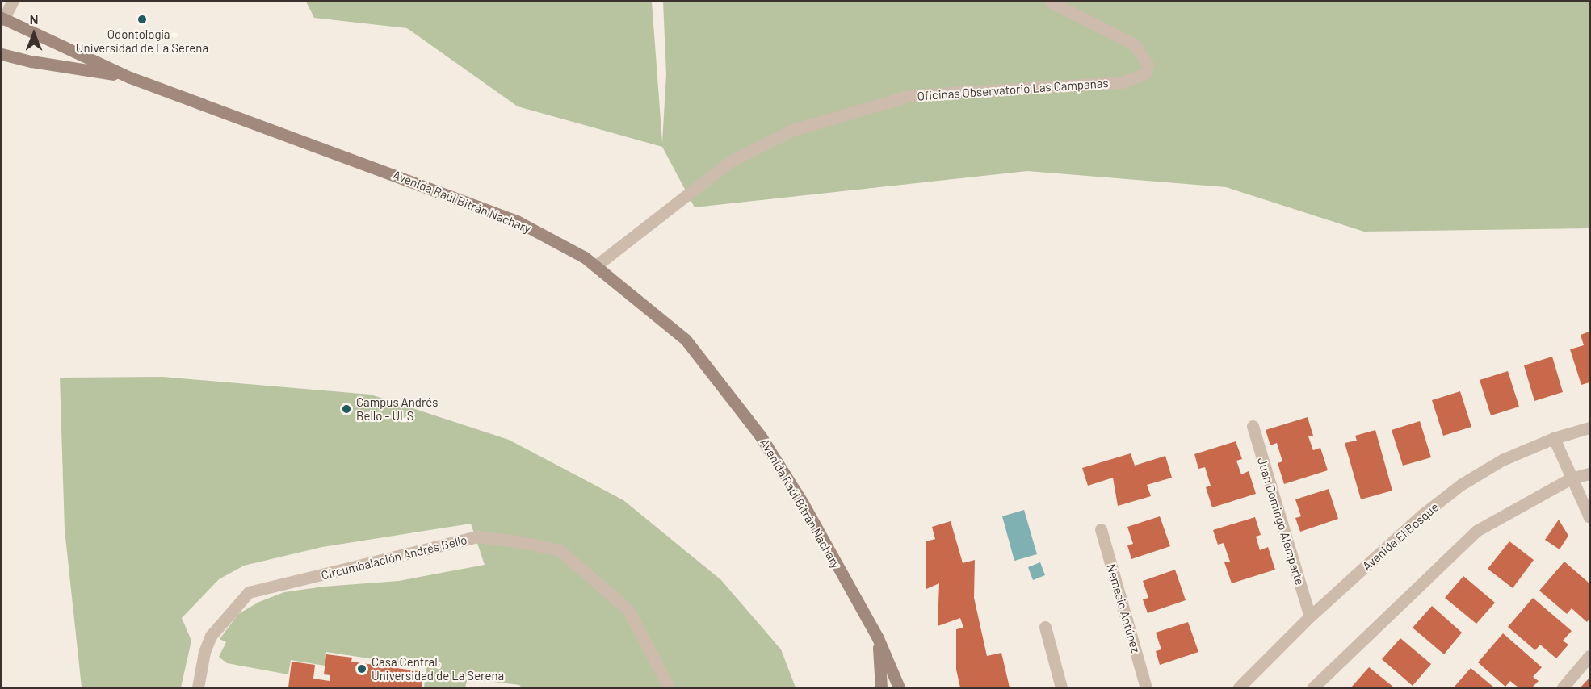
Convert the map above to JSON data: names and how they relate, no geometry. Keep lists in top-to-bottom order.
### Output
{
  "streets": {
    "main road": ["Avenida Raúl Bitrán Nachary"],
    "street": [
      "Oficinas Observatorio Las Campanas",
      "Juan Domingo Alemparte",
      "Avenida El Bosque",
      "Circumbalación Andrés Bello",
      "Nemesio Antúnez"
    ]
  },
  "crossings": [
    ["Oficinas Observatorio Las Campanas", "Avenida Raúl Bitrán Nachary"],
    ["Juan Domingo Alemparte", "Avenida El Bosque"]
  ],
  "places": ["Odontología - Universidad de La Serena", "Campus Andrés Bello - ULS", "Casa Central, Universidad de La Serena"],
  "north": "top"
}
